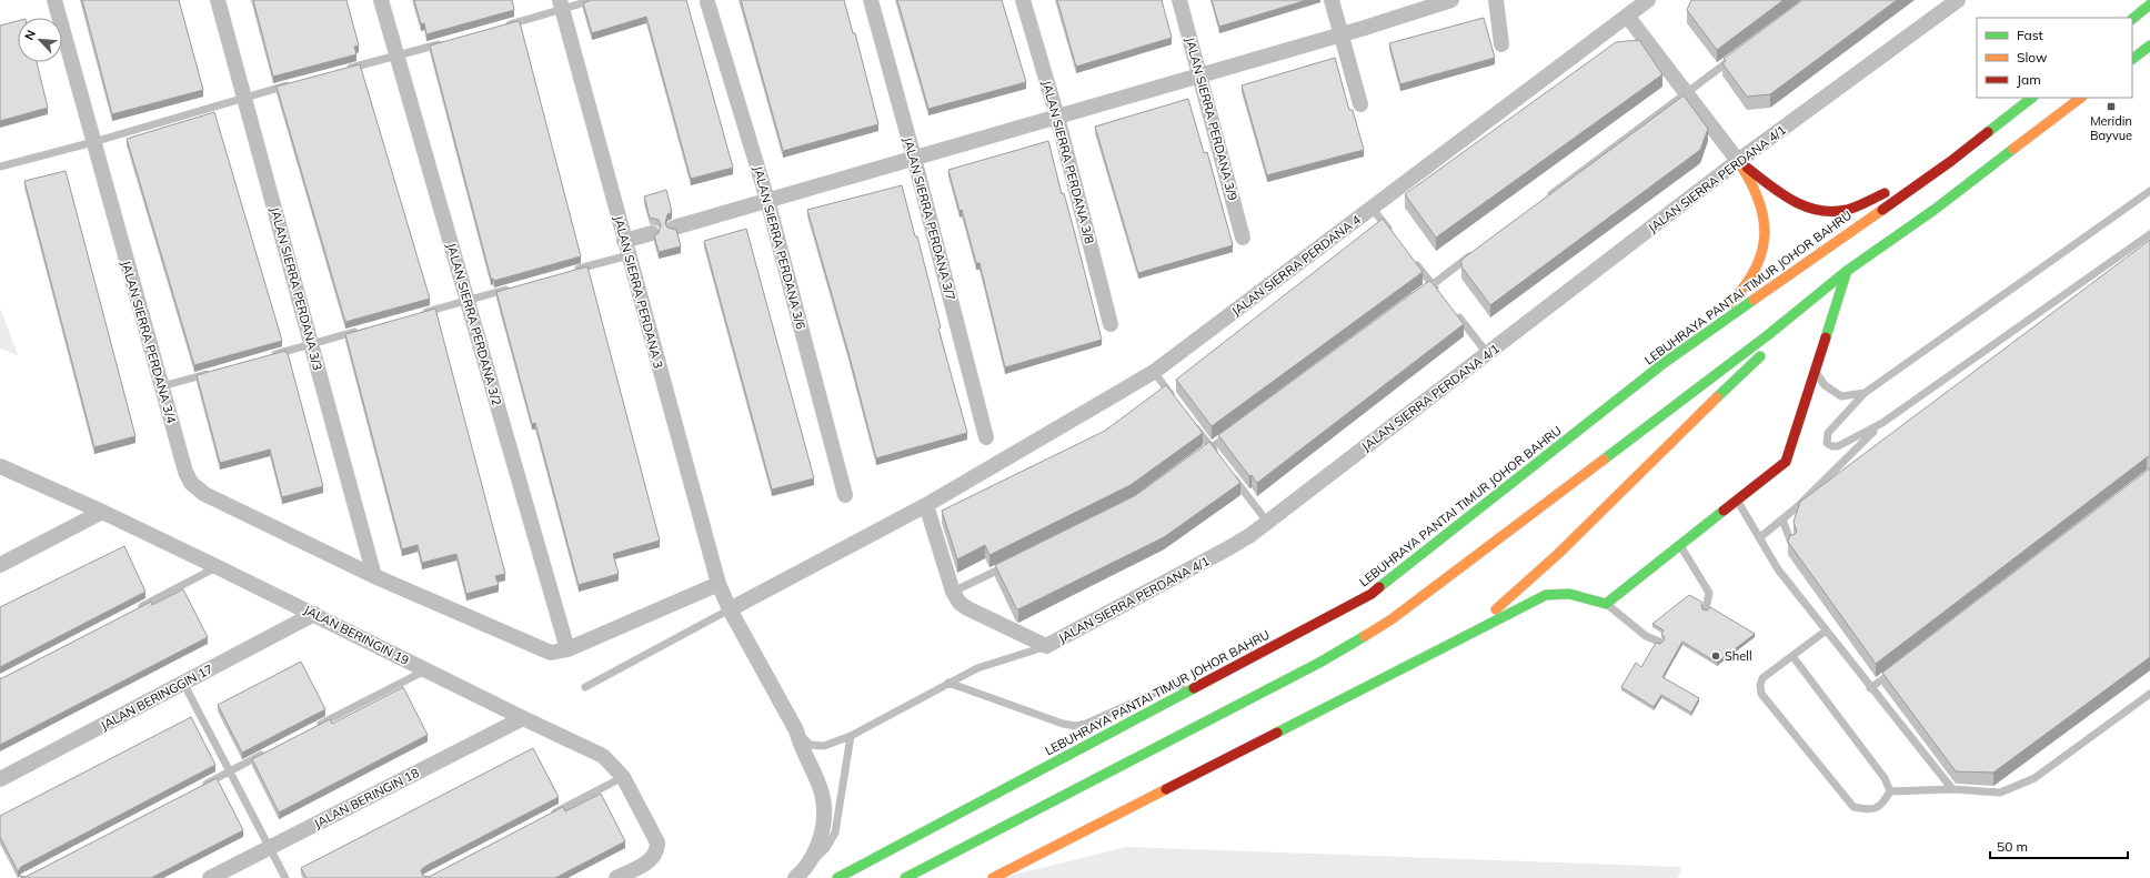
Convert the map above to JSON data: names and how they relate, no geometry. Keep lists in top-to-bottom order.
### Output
{
  "streets": {
    "highway": ["LEBUHRAYA PANTAI TIMUR JOHOR BAHRU"],
    "street": [
      "JALAN SIERRA PERDANA 3/9",
      "JALAN SIERRA PERDANA 3/8",
      "JALAN SIERRA PERDANA 4/1",
      "JALAN SIERRA PERDANA 3/7",
      "JALAN SIERRA PERDANA 3/6",
      "JALAN SIERRA PERDANA 4",
      "JALAN SIERRA PERDANA 3/3",
      "JALAN SIERRA PERDANA 3",
      "JALAN SIERRA PERDANA 3/2",
      "JALAN SIERRA PERDANA 3/4",
      "JALAN BERINGIN 19",
      "JALAN BERINGGIN 17",
      "JALAN BERINGIN 18"
    ]
  },
  "crossings": [
    ["JALAN SIERRA PERDANA 4/1", "JALAN SIERRA PERDANA 4"],
    ["JALAN SIERRA PERDANA 4", "JALAN SIERRA PERDANA 3"],
    ["JALAN SIERRA PERDANA 3/3", "JALAN SIERRA PERDANA 3/4"],
    ["JALAN SIERRA PERDANA 3", "JALAN SIERRA PERDANA 3/4"],
    ["JALAN SIERRA PERDANA 3/2", "JALAN SIERRA PERDANA 3/4"],
    ["JALAN BERINGIN 19", "JALAN BERINGGIN 17"],
    ["JALAN BERINGIN 19", "JALAN BERINGIN 18"]
  ],
  "places": {
    "transit": ["Meridin Bayvue"],
    "other": ["Shell"]
  },
  "legend": ["Fast", "Slow", "Jam"],
  "scale_bar": "50 m",
  "north": "top left"
}
